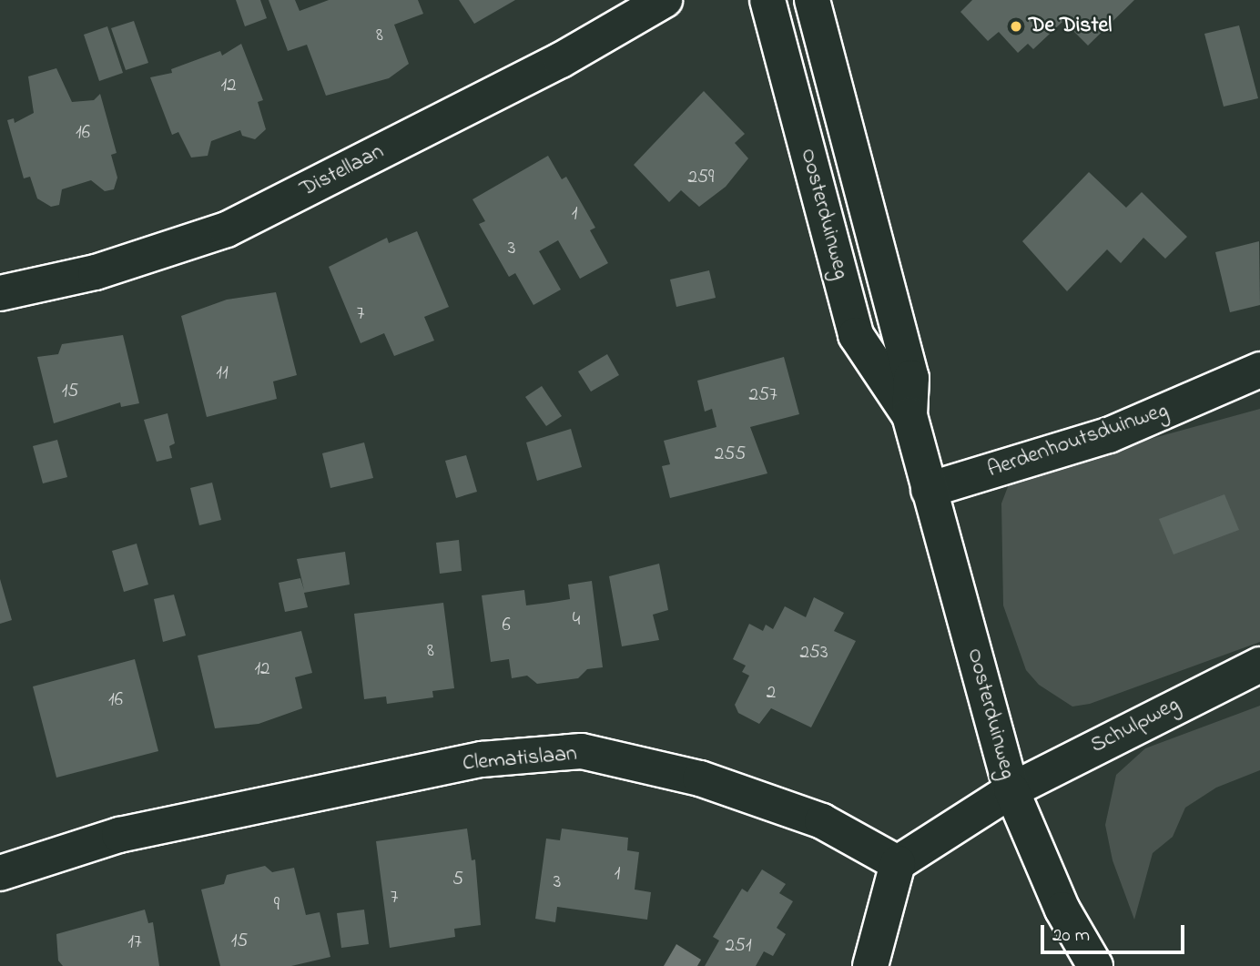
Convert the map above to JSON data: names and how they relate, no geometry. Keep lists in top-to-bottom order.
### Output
{
  "streets": {
    "street": [
      "Distellaan",
      "Oosterduinweg",
      "Aerdenhoutsduinweg",
      "Schulpweg",
      "Clematislaan"
    ]
  },
  "crossings": [
    ["Oosterduinweg", "Aerdenhoutsduinweg"],
    ["Oosterduinweg", "Schulpweg"]
  ],
  "places": ["De Distel"],
  "house_numbers": [
    "8",
    "12",
    "16",
    "259",
    "1",
    "3",
    "7",
    "11",
    "15",
    "257",
    "255",
    "4",
    "6",
    "8",
    "253",
    "12",
    "2",
    "16",
    "1",
    "5",
    "3",
    "7",
    "9",
    "15",
    "17",
    "251"
  ],
  "scale_bar": "20 m"
}
